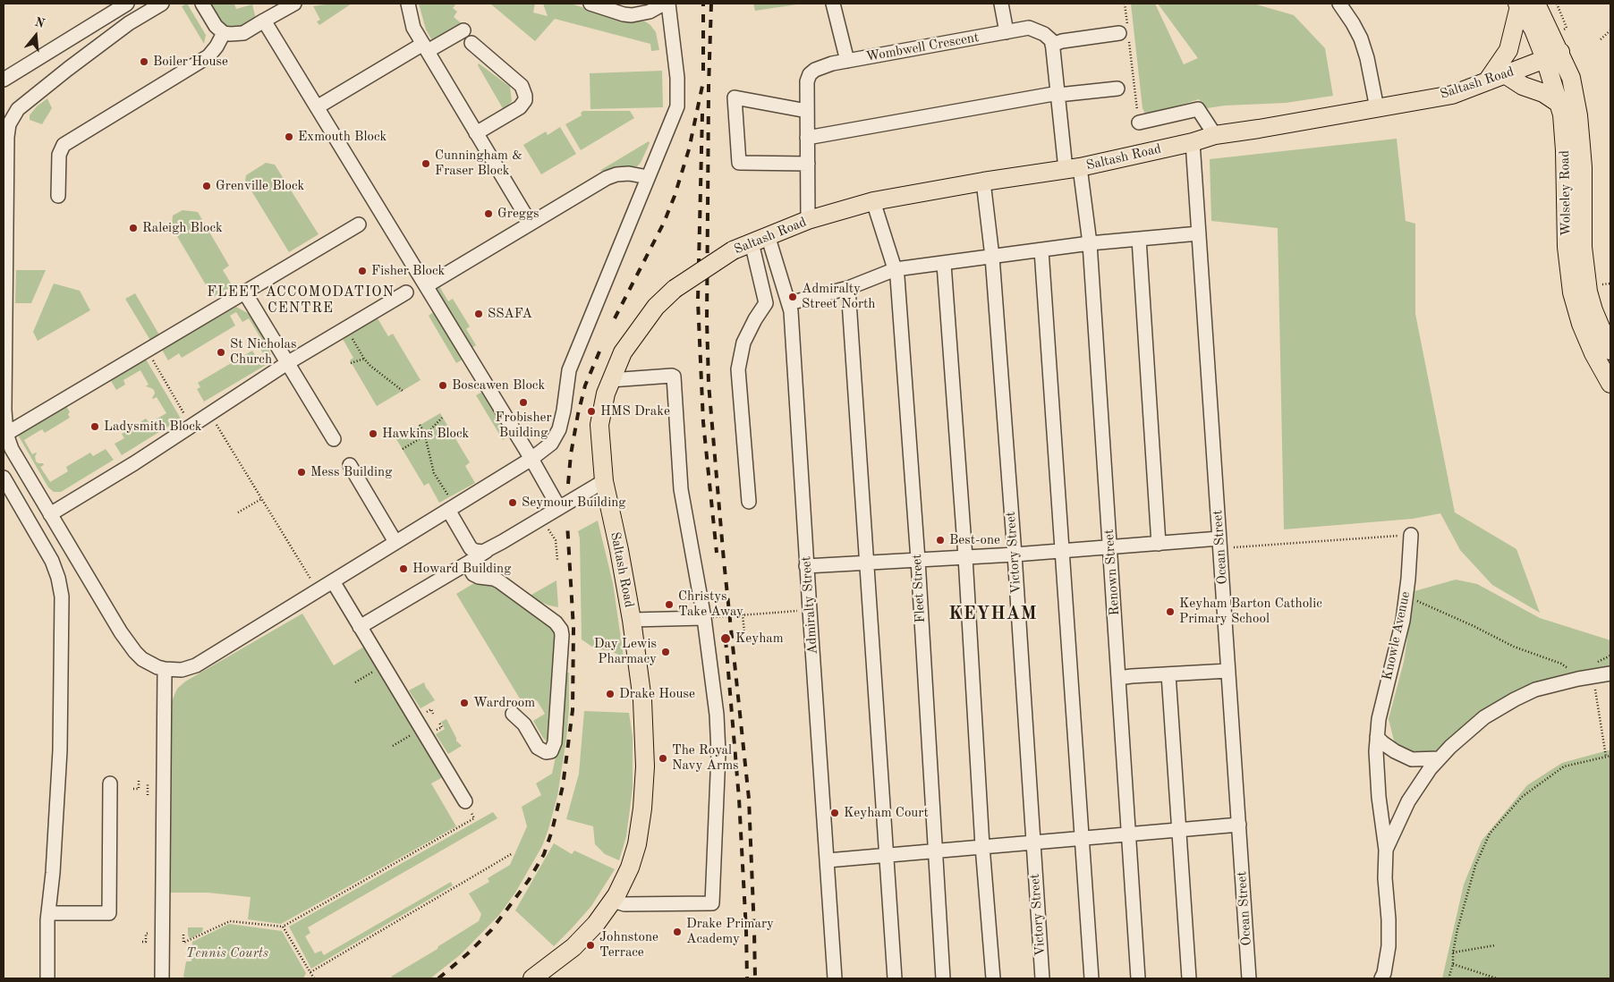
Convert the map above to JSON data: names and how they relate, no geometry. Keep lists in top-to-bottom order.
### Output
{
  "streets": {
    "main road": ["Saltash Road", "Wolseley Road"],
    "street": [
      "Wombwell Crescent",
      "Ocean Street",
      "Victory Street",
      "Renown Street",
      "Fleet Street",
      "Admiralty Street",
      "Knowle Avenue"
    ]
  },
  "crossings": [
    ["Wombwell Crescent", "Saltash Road"],
    ["Saltash Road", "Wolseley Road"],
    ["Saltash Road", "Ocean Street"],
    ["Saltash Road", "Victory Street"],
    ["Saltash Road", "Renown Street"],
    ["Saltash Road", "Fleet Street"],
    ["Saltash Road", "Admiralty Street"]
  ],
  "districts": ["FLEET ACCOMODATION CENTRE", "KEYHAM"],
  "parks": ["Tennis Courts"],
  "places": [
    "Boiler House",
    "Exmouth Block",
    "Cunningham & Fraser Block",
    "Grenville Block",
    "Greggs",
    "Raleigh Block",
    "Fisher Block",
    "Admiralty Street North",
    "SSAFA",
    "St Nicholas Church",
    "Boscawen Block",
    "Frobisher Building",
    "HMS Drake",
    "Ladysmith Block",
    "Hawkins Block",
    "Mess Building",
    "Seymour Building",
    "Best-one",
    "Howard Building",
    "Christys Take Away",
    "Keyham Barton Catholic Primary School",
    "Keyham",
    "Day Lewis Pharmacy",
    "Drake House",
    "Wardroom",
    "The Royal Navy Arms",
    "Keyham Court",
    "Drake Primary Academy",
    "Johnstone Terrace"
  ],
  "north": "top"
}
